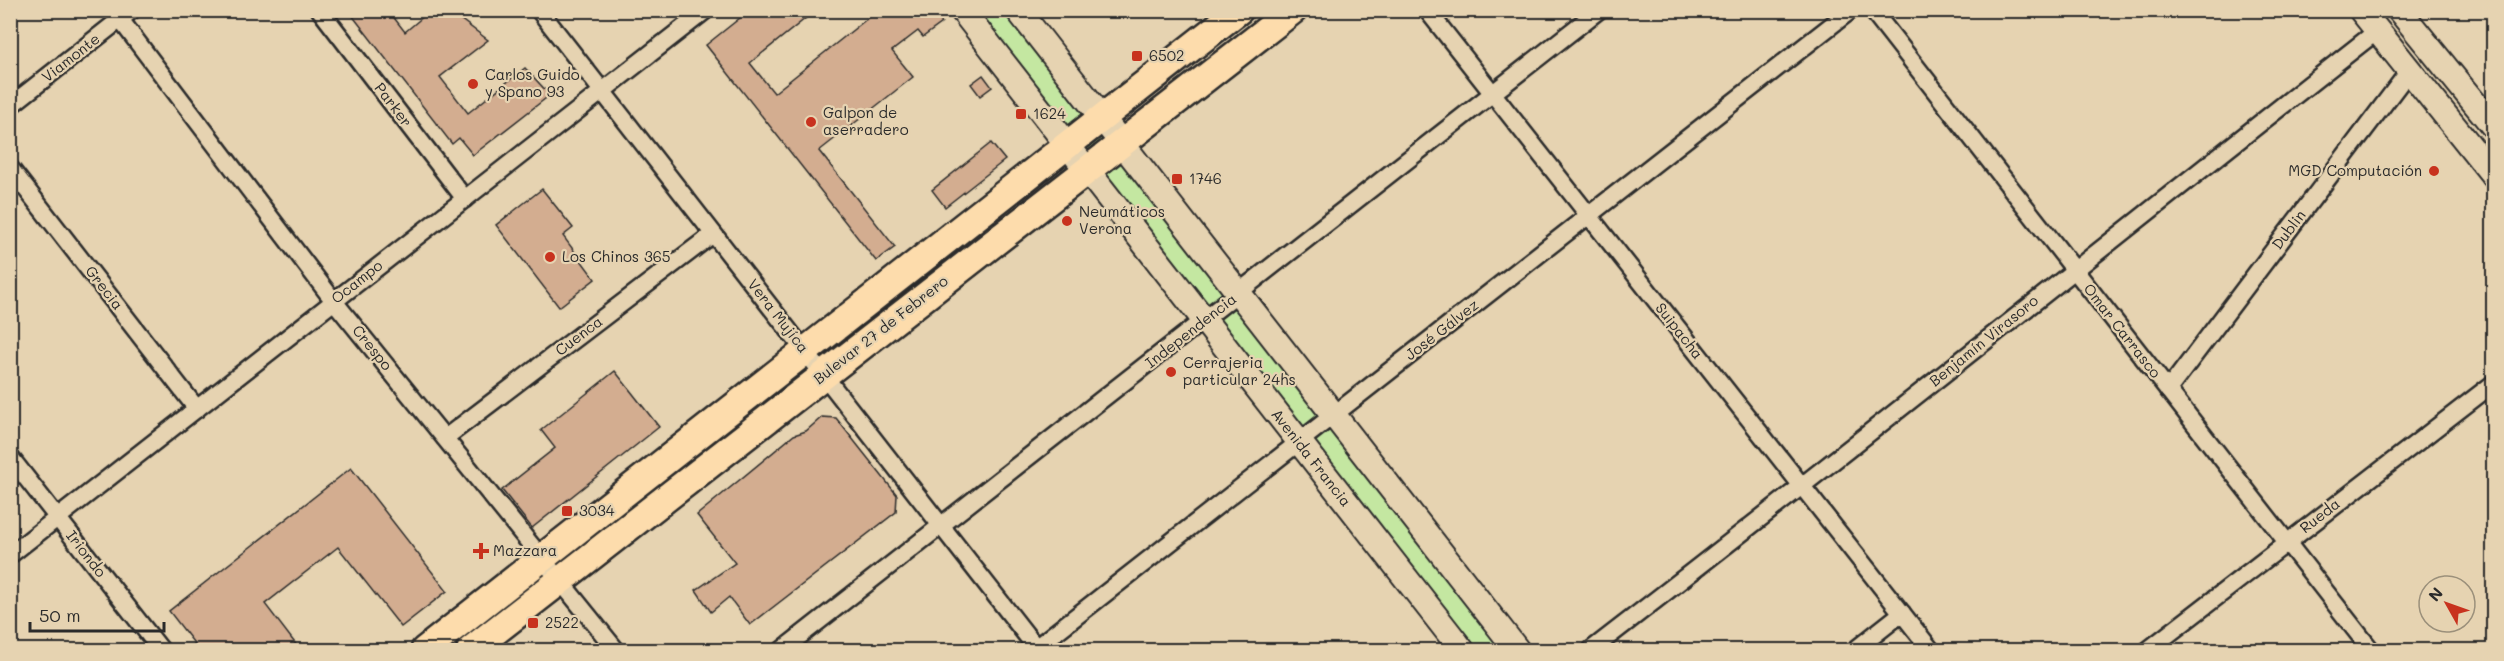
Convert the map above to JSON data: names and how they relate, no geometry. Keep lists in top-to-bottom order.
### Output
{
  "streets": {
    "main road": ["Bulevar 27 de Febrero", "Avenida Francia"],
    "street": [
      "Viamonte",
      "Parker",
      "Dublin",
      "Ocampo",
      "Grecia",
      "Vera Mujíca",
      "José Gálvez",
      "Independencia",
      "Suipacha",
      "Omar Carrasco",
      "Cuenca",
      "Benjamín Virasoro",
      "Crespo",
      "Rueda",
      "Iriondo"
    ]
  },
  "crossings": [
    ["Viamonte", "Crespo"],
    ["Parker", "Ocampo"],
    ["Dublin", "Omar Carrasco"],
    ["Ocampo", "Grecia"],
    ["Ocampo", "Vera Mujíca"],
    ["Ocampo", "Crespo"],
    ["Ocampo", "Iriondo"],
    ["Vera Mujíca", "Bulevar 27 de Febrero"],
    ["Vera Mujíca", "José Gálvez"],
    ["Vera Mujíca", "Independencia"],
    ["Vera Mujíca", "Cuenca"],
    ["Bulevar 27 de Febrero", "Crespo"],
    ["Bulevar 27 de Febrero", "Avenida Francia"],
    ["José Gálvez", "Suipacha"],
    ["José Gálvez", "Avenida Francia"],
    ["Independencia", "Suipacha"],
    ["Independencia", "Avenida Francia"],
    ["Suipacha", "Benjamín Virasoro"],
    ["Omar Carrasco", "Benjamín Virasoro"],
    ["Omar Carrasco", "Rueda"],
    ["Cuenca", "Crespo"]
  ],
  "places": {
    "transit": [
      "6502",
      "1624",
      "1746",
      "3034",
      "2522"
    ],
    "other": [
      "Carlos Guido y Spano 93",
      "Galpon de aserradero",
      "MGD Computación",
      "Neumáticos Verona",
      "Los Chinos 365",
      "Cerrajeria particular 24hs"
    ],
    "health": ["Mazzara"]
  },
  "scale_bar": "50 m",
  "north": "top left"
}
